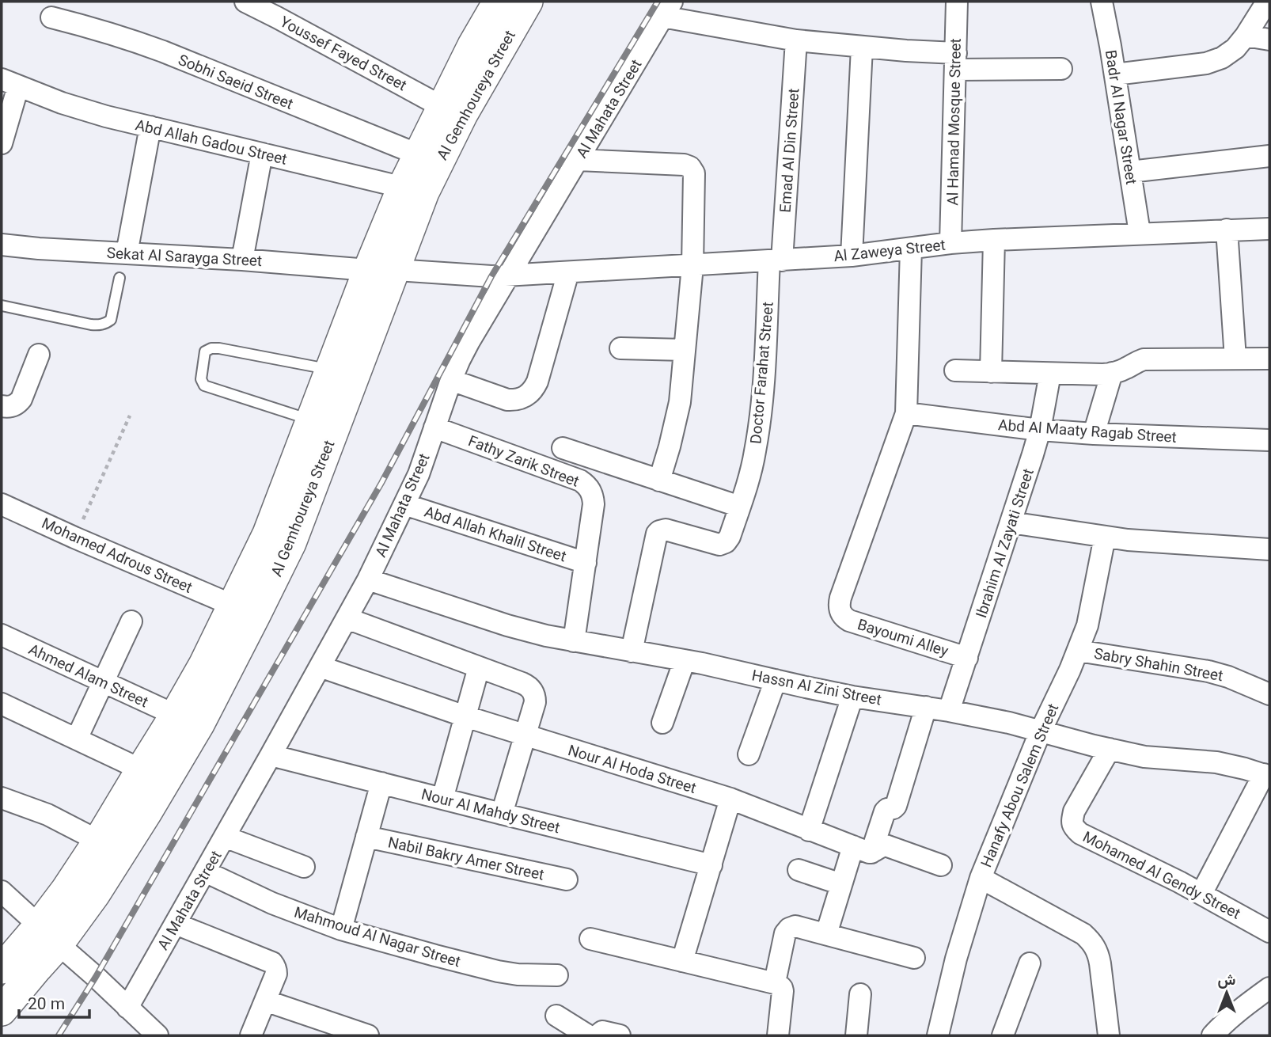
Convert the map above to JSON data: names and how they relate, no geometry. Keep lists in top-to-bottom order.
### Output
{
  "streets": {
    "main road": ["Al Gemhoureya Street"],
    "street": [
      "Youssef Fayed Street",
      "Sobhi Saeid Street",
      "Al Mahata Street",
      "Badr Al Nagar Street",
      "Al Hamad Mosque Street",
      "Abd Allah Gadou Street",
      "Emad Al Din Street",
      "Al Zaweya Street",
      "Sekat Al Sarayga Street",
      "Doctor Farahat Street",
      "Abd Al Maaty Ragab Street",
      "Fathy Zarik Street",
      "Abd Allah Khalil Street",
      "Ibrahim Al Zayati Street",
      "Mohamed Adrous Street",
      "Bayoumi Alley",
      "Sabry Shahin Street",
      "Ahmed Alam Street",
      "Hassn Al Zini Street",
      "Nour Al Hoda Street",
      "Hanafy Abou Salem Street",
      "Nour Al Mahdy Street",
      "Nabil Bakry Amer Street",
      "Mohamed Al Gendy Street",
      "Mahmoud Al Nagar Street"
    ]
  },
  "crossings": [
    ["Youssef Fayed Street", "Al Gemhoureya Street"],
    ["Sobhi Saeid Street", "Al Gemhoureya Street"],
    ["Al Gemhoureya Street", "Abd Allah Gadou Street"],
    ["Al Gemhoureya Street", "Sekat Al Sarayga Street"],
    ["Al Gemhoureya Street", "Mohamed Adrous Street"],
    ["Al Gemhoureya Street", "Ahmed Alam Street"],
    ["Al Mahata Street", "Al Zaweya Street"],
    ["Al Mahata Street", "Sekat Al Sarayga Street"],
    ["Al Mahata Street", "Fathy Zarik Street"],
    ["Al Mahata Street", "Abd Allah Khalil Street"],
    ["Al Mahata Street", "Hassn Al Zini Street"],
    ["Al Mahata Street", "Nour Al Hoda Street"],
    ["Al Mahata Street", "Nour Al Mahdy Street"],
    ["Al Mahata Street", "Mahmoud Al Nagar Street"],
    ["Badr Al Nagar Street", "Al Zaweya Street"],
    ["Al Hamad Mosque Street", "Al Zaweya Street"],
    ["Emad Al Din Street", "Al Zaweya Street"],
    ["Emad Al Din Street", "Doctor Farahat Street"],
    ["Al Zaweya Street", "Sekat Al Sarayga Street"],
    ["Al Zaweya Street", "Doctor Farahat Street"],
    ["Doctor Farahat Street", "Hassn Al Zini Street"],
    ["Abd Al Maaty Ragab Street", "Ibrahim Al Zayati Street"],
    ["Abd Al Maaty Ragab Street", "Bayoumi Alley"],
    ["Fathy Zarik Street", "Abd Allah Khalil Street"],
    ["Fathy Zarik Street", "Hassn Al Zini Street"],
    ["Ibrahim Al Zayati Street", "Bayoumi Alley"],
    ["Ibrahim Al Zayati Street", "Hassn Al Zini Street"],
    ["Sabry Shahin Street", "Hanafy Abou Salem Street"],
    ["Hassn Al Zini Street", "Hanafy Abou Salem Street"],
    ["Hassn Al Zini Street", "Mohamed Al Gendy Street"]
  ],
  "scale_bar": "20 m",
  "north": "top"
}
